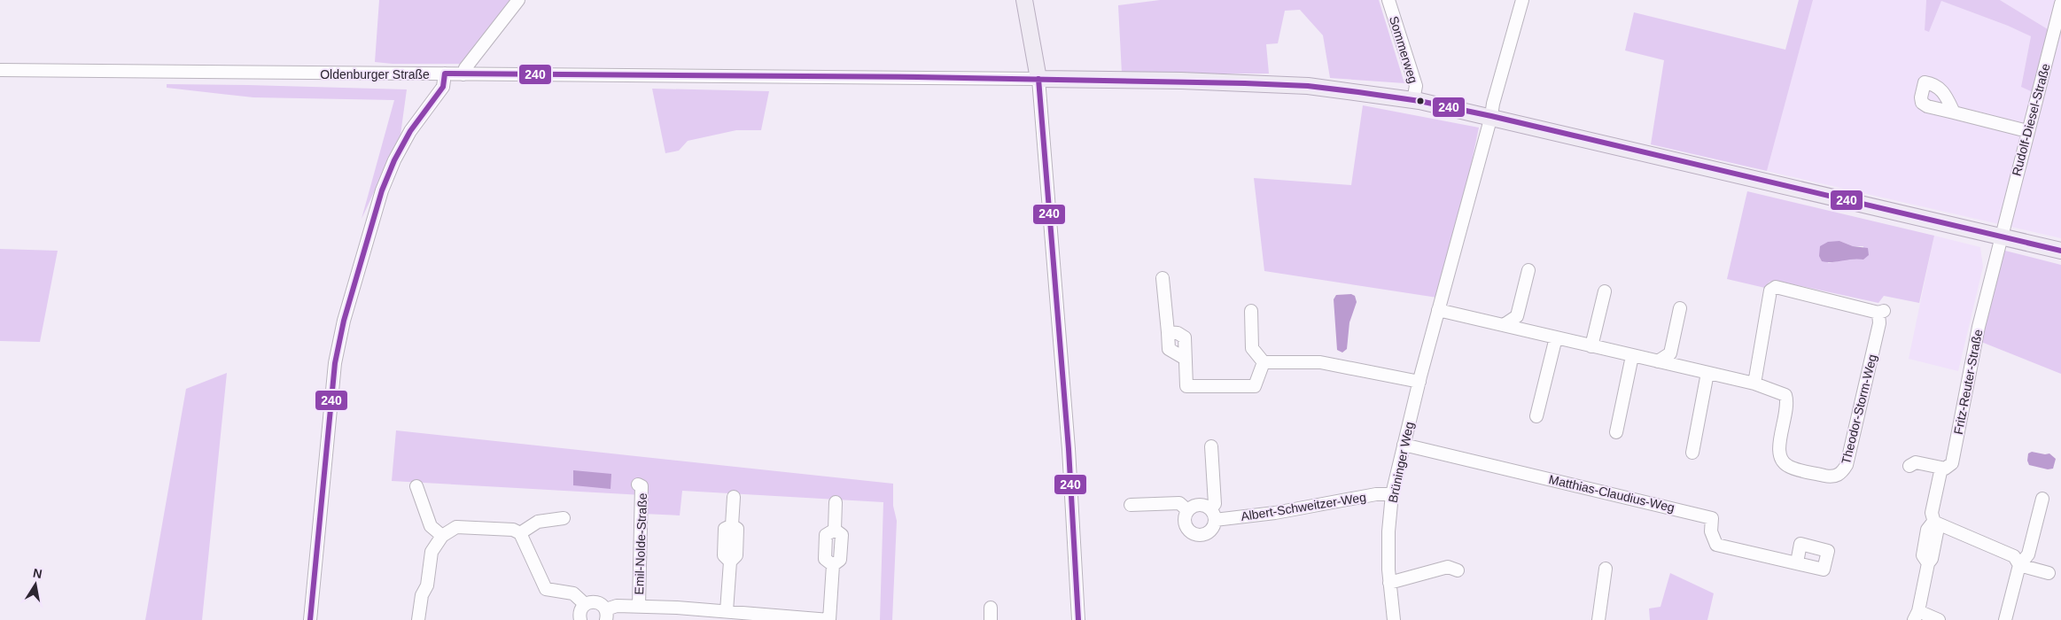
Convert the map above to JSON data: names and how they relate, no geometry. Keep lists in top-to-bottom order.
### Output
{
  "streets": {
    "main road": ["Oldenburger Straße"],
    "street": [
      "Sommerweg",
      "Rudolf-Diesel-Straße",
      "Fritz-Reuter-Straße",
      "Theodor-Storm-Weg",
      "Brüninger Weg",
      "Matthias-Claudius-Weg",
      "Albert-Schweitzer-Weg",
      "Emil-Nolde-Straße"
    ]
  },
  "crossings": [
    ["Sommerweg", "Oldenburger Straße"],
    ["Oldenburger Straße", "Rudolf-Diesel-Straße"],
    ["Oldenburger Straße", "Fritz-Reuter-Straße"],
    ["Oldenburger Straße", "Brüninger Weg"],
    ["Rudolf-Diesel-Straße", "Fritz-Reuter-Straße"],
    ["Theodor-Storm-Weg", "Brüninger Weg"],
    ["Brüninger Weg", "Matthias-Claudius-Weg"],
    ["Brüninger Weg", "Albert-Schweitzer-Weg"]
  ],
  "lines": ["transit line 240"],
  "north": "top"
}
